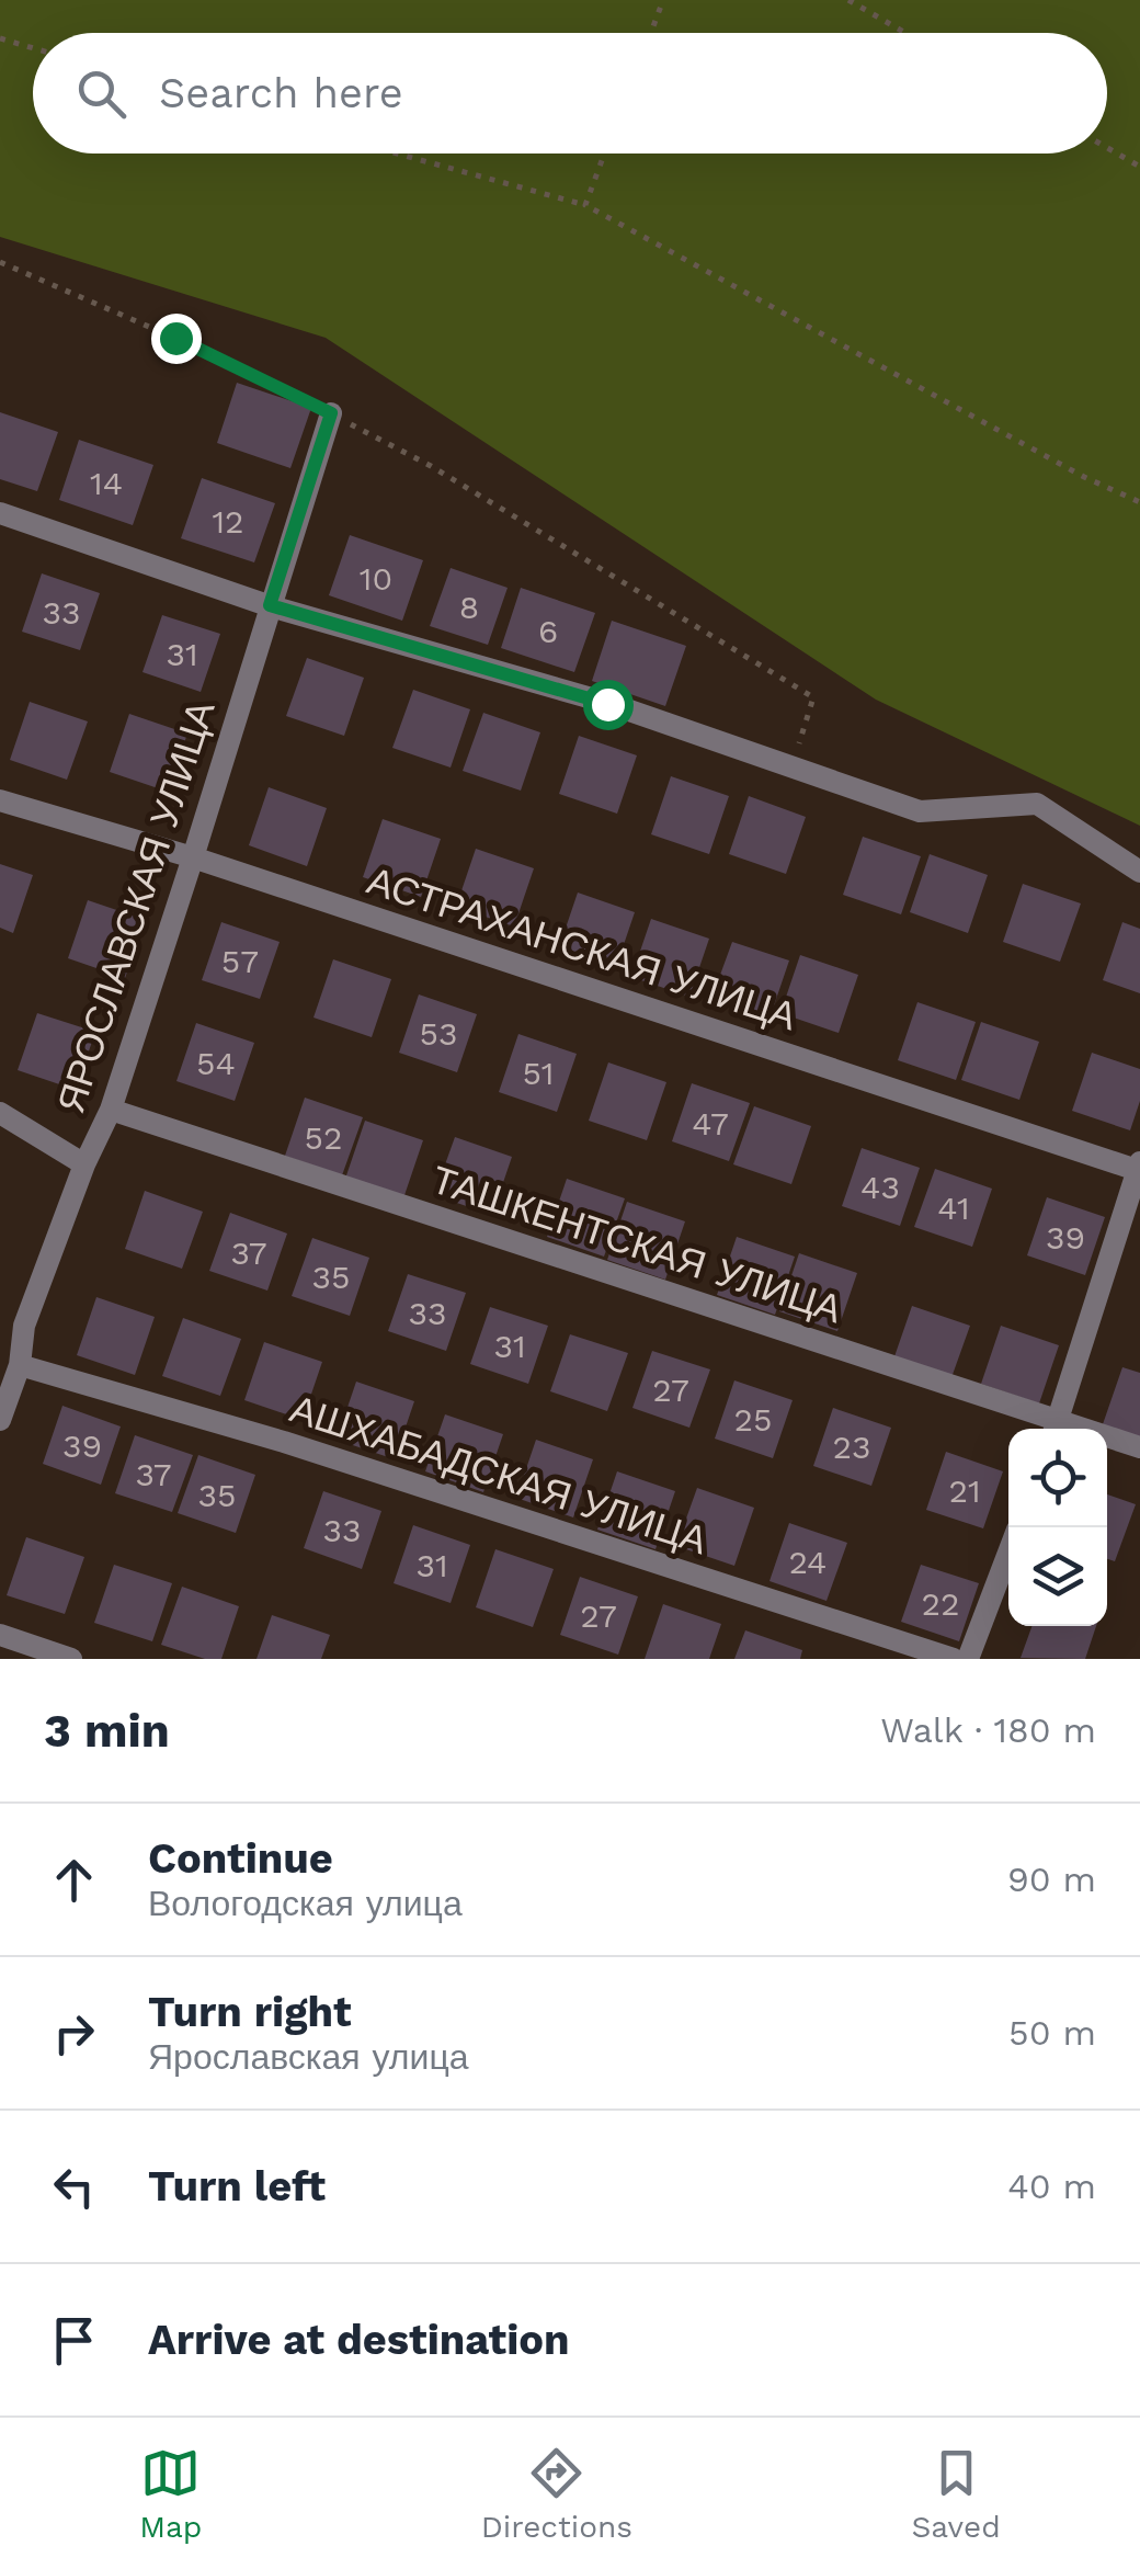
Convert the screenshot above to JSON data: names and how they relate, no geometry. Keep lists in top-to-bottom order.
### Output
{
  "streets": {
    "street": [
      "ЯРОСЛАВСКАЯ УЛИЦА",
      "АСТРАХАНСКАЯ УЛИЦА",
      "ТАШКЕНТСКАЯ УЛИЦА",
      "АШХАБАДСКАЯ УЛИЦА"
    ]
  },
  "crossings": [
    ["ЯРОСЛАВСКАЯ УЛИЦА", "АСТРАХАНСКАЯ УЛИЦА"],
    ["ЯРОСЛАВСКАЯ УЛИЦА", "ТАШКЕНТСКАЯ УЛИЦА"],
    ["ЯРОСЛАВСКАЯ УЛИЦА", "АШХАБАДСКАЯ УЛИЦА"]
  ],
  "house_numbers": [
    "14",
    "12",
    "10",
    "8",
    "33",
    "6",
    "31",
    "57",
    "53",
    "54",
    "51",
    "47",
    "52",
    "43",
    "41",
    "39",
    "37",
    "35",
    "33",
    "31",
    "27",
    "25",
    "39",
    "23",
    "37",
    "21",
    "35",
    "33",
    "24",
    "31",
    "22",
    "27"
  ],
  "page": {
    "search": "Search here",
    "heading": ["3 min", "Walk · 180 m"],
    "list": [
      ["Continue", "Вологодская улица", "90 m"],
      ["Turn right", "Ярославская улица", "50 m"],
      ["Turn left", "40 m"],
      "Arrive at destination"
    ],
    "nav": ["Map", "Directions", "Saved"]
  }
}
